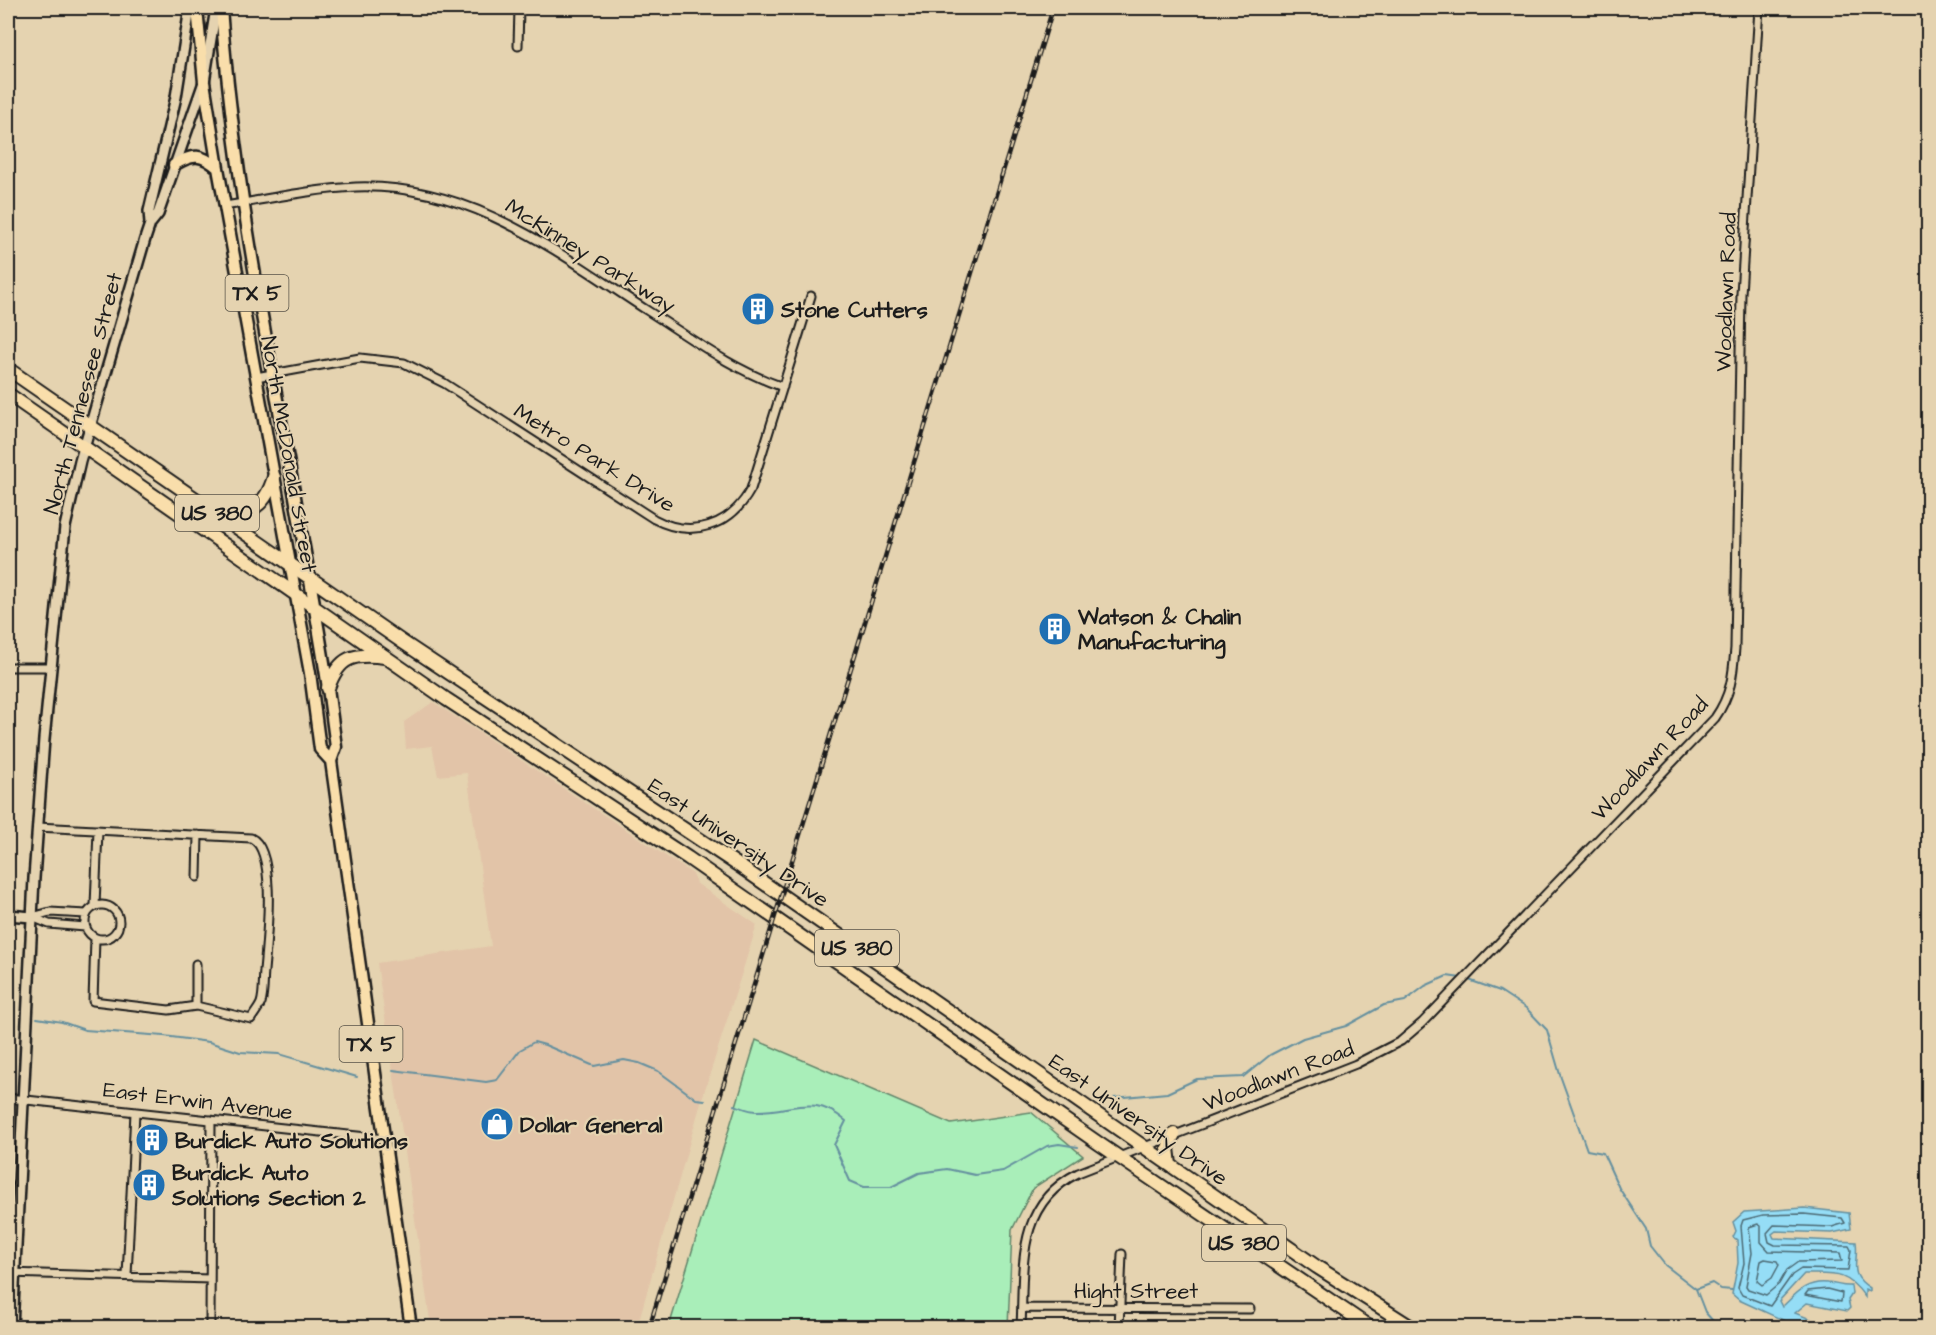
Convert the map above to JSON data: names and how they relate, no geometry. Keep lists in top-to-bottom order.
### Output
{
  "streets": {
    "highway": ["US 380", "East University Drive"],
    "main road": ["TX 5", "North McDonald Street"],
    "street": [
      "McKinney Parkway",
      "Woodlawn Road",
      "North Tennessee Street",
      "Metro Park Drive",
      "East Erwin Avenue",
      "Hight Street"
    ]
  },
  "crossings": [
    ["McKinney Parkway", "North McDonald Street"],
    ["McKinney Parkway", "Metro Park Drive"],
    ["Woodlawn Road", "East University Drive"],
    ["Woodlawn Road", "Hight Street"],
    ["North Tennessee Street", "US 380"],
    ["North Tennessee Street", "East Erwin Avenue"],
    ["North McDonald Street", "Metro Park Drive"],
    ["North McDonald Street", "US 380"],
    ["North McDonald Street", "East University Drive"],
    ["North McDonald Street", "East Erwin Avenue"],
    ["US 380", "East University Drive"]
  ],
  "places": {
    "building": [
      "Stone Cutters",
      "Watson & Chalin Manufacturing",
      "Burdick Auto Solutions",
      "Burdick Auto Solutions Section 2"
    ],
    "shop": ["Dollar General"]
  }
}
